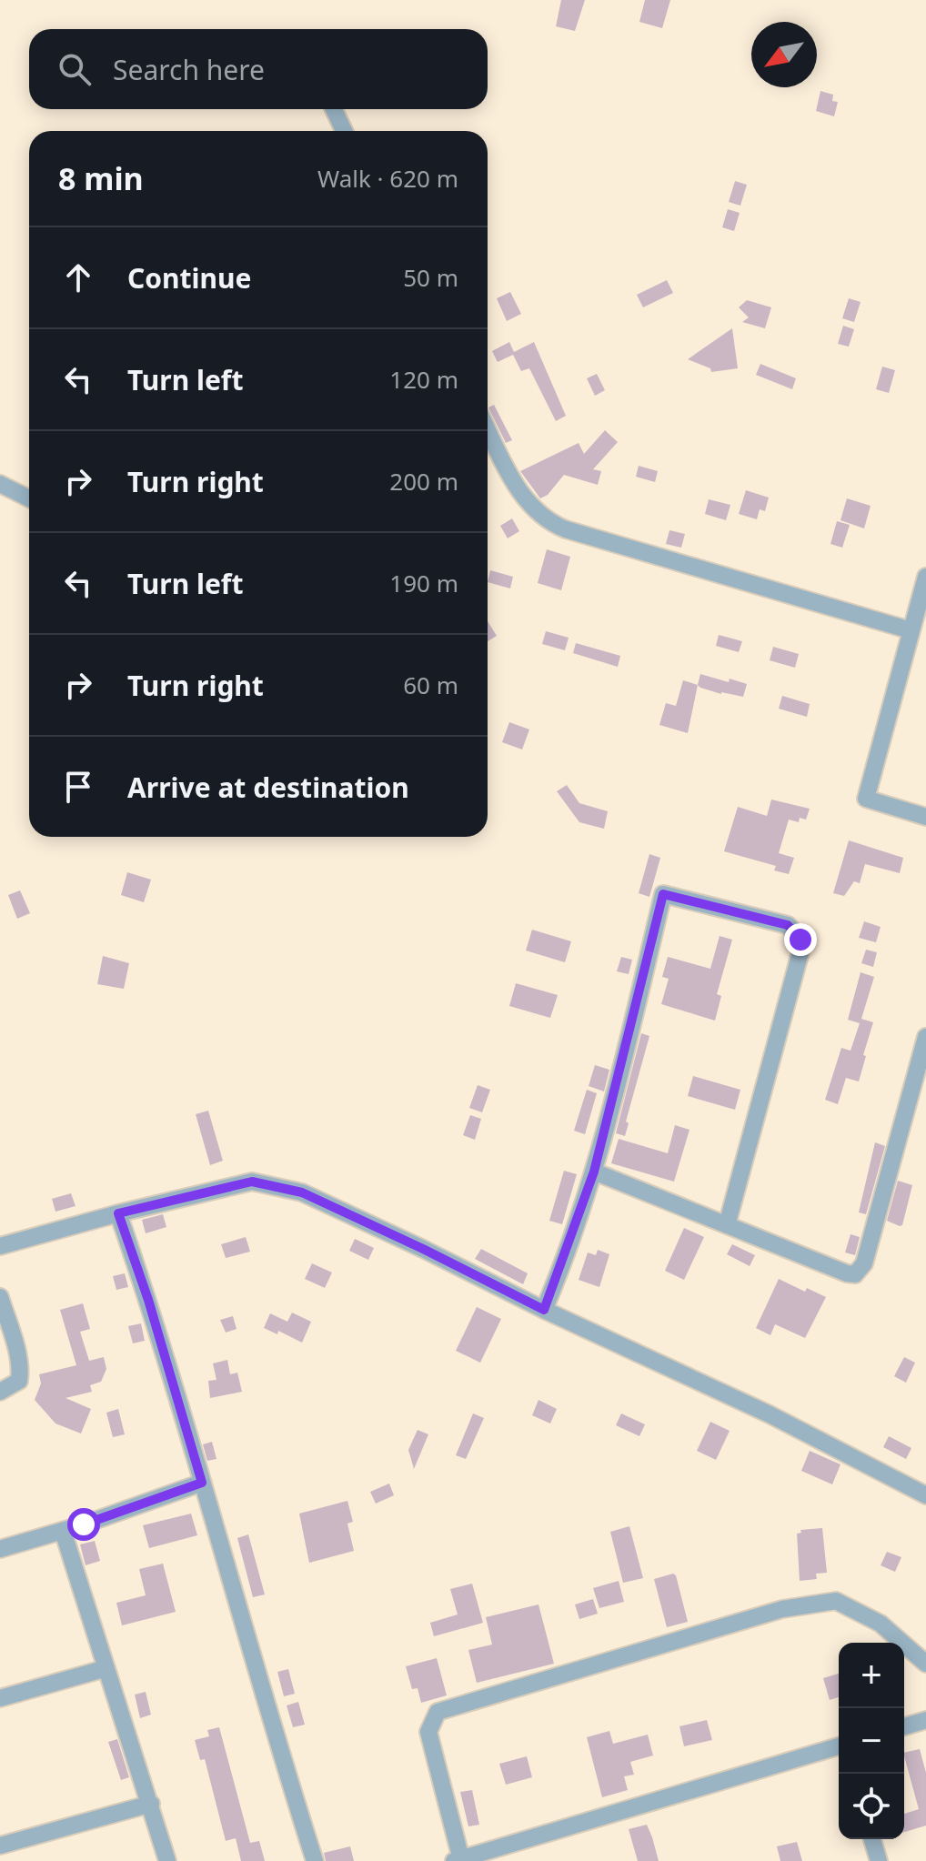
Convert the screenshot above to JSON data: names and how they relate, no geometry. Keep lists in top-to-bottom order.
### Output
{
  "north": "bottom left",
  "page": {
    "search": "Search here",
    "heading": ["8 min", "Walk · 620 m"],
    "list": [
      ["Continue", "50 m"],
      ["Turn left", "120 m"],
      ["Turn right", "200 m"],
      ["Turn left", "190 m"],
      ["Turn right", "60 m"],
      "Arrive at destination"
    ],
    "map_buttons": ["+", "−"]
  }
}
